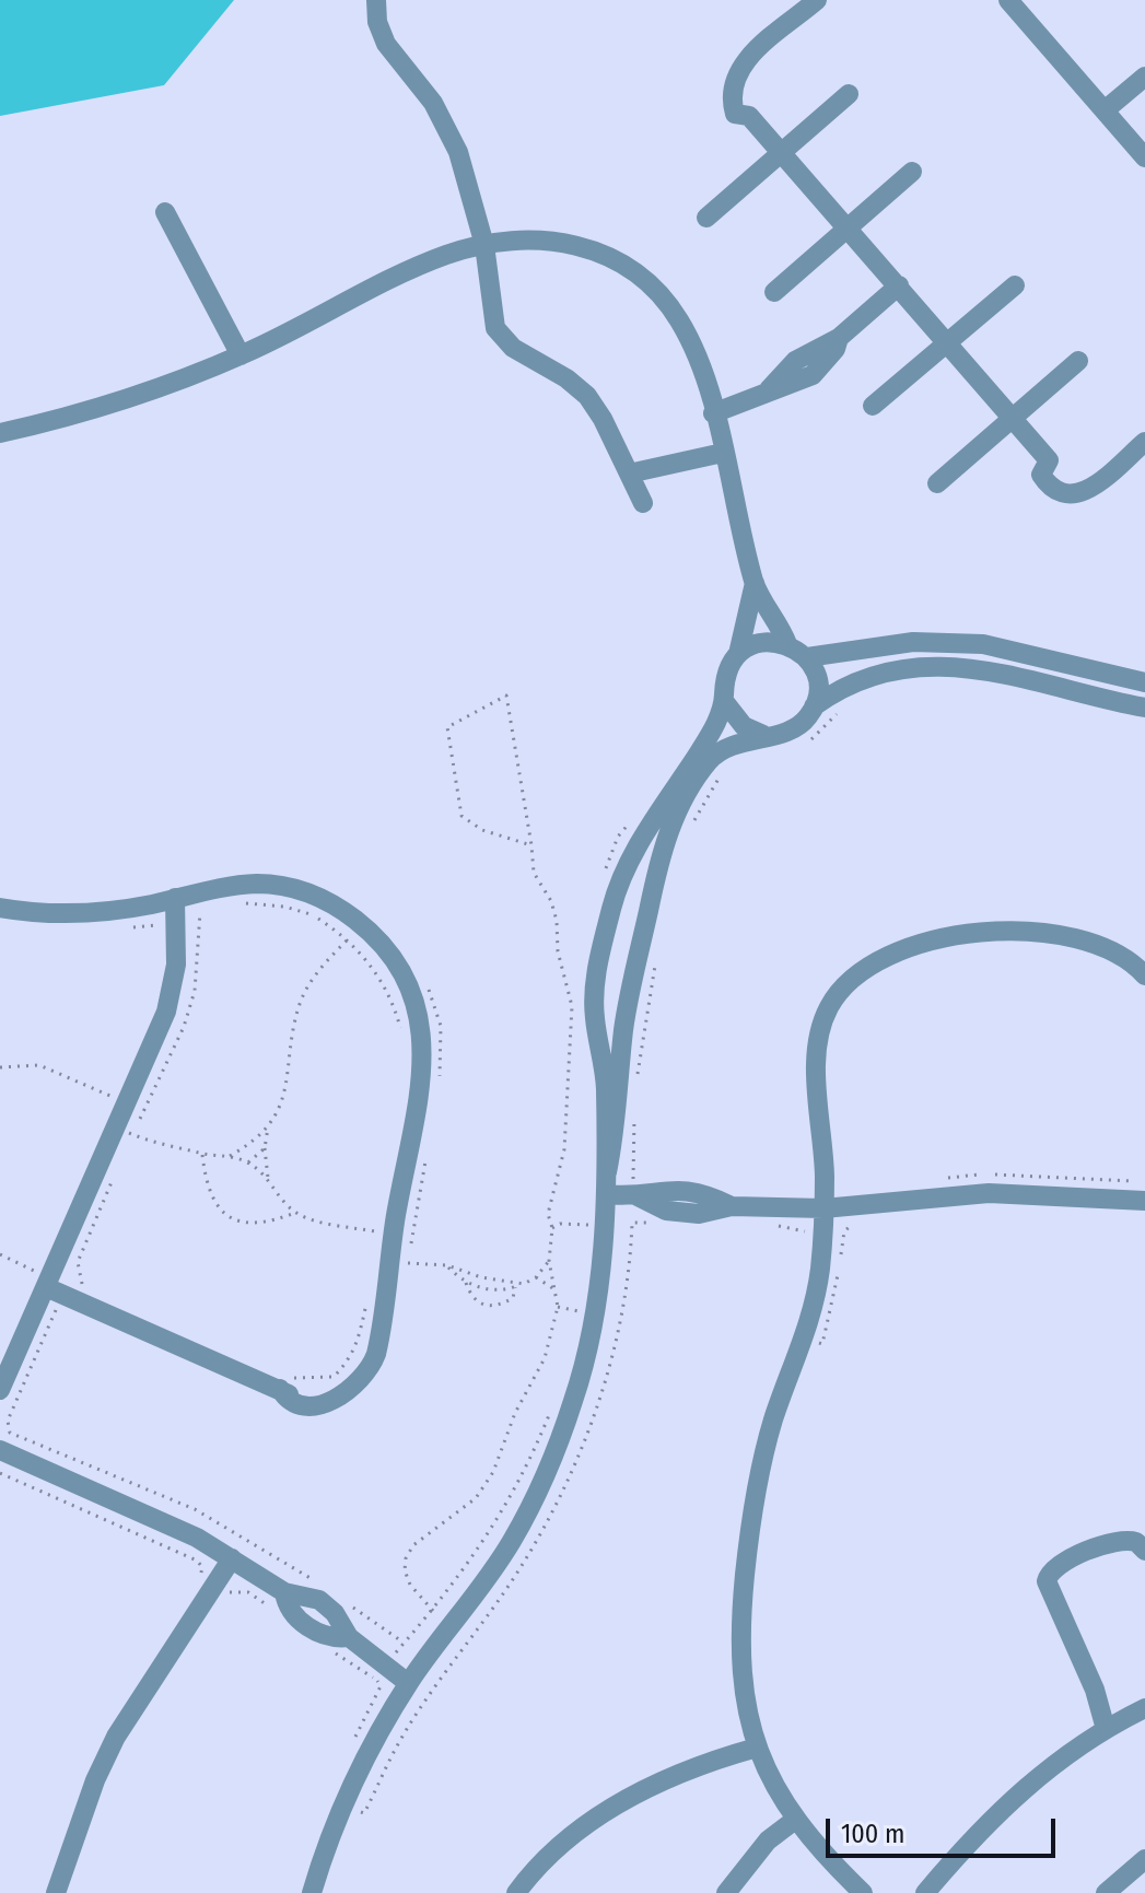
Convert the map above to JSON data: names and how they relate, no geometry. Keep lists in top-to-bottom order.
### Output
{
  "scale_bar": "100 m"
}
